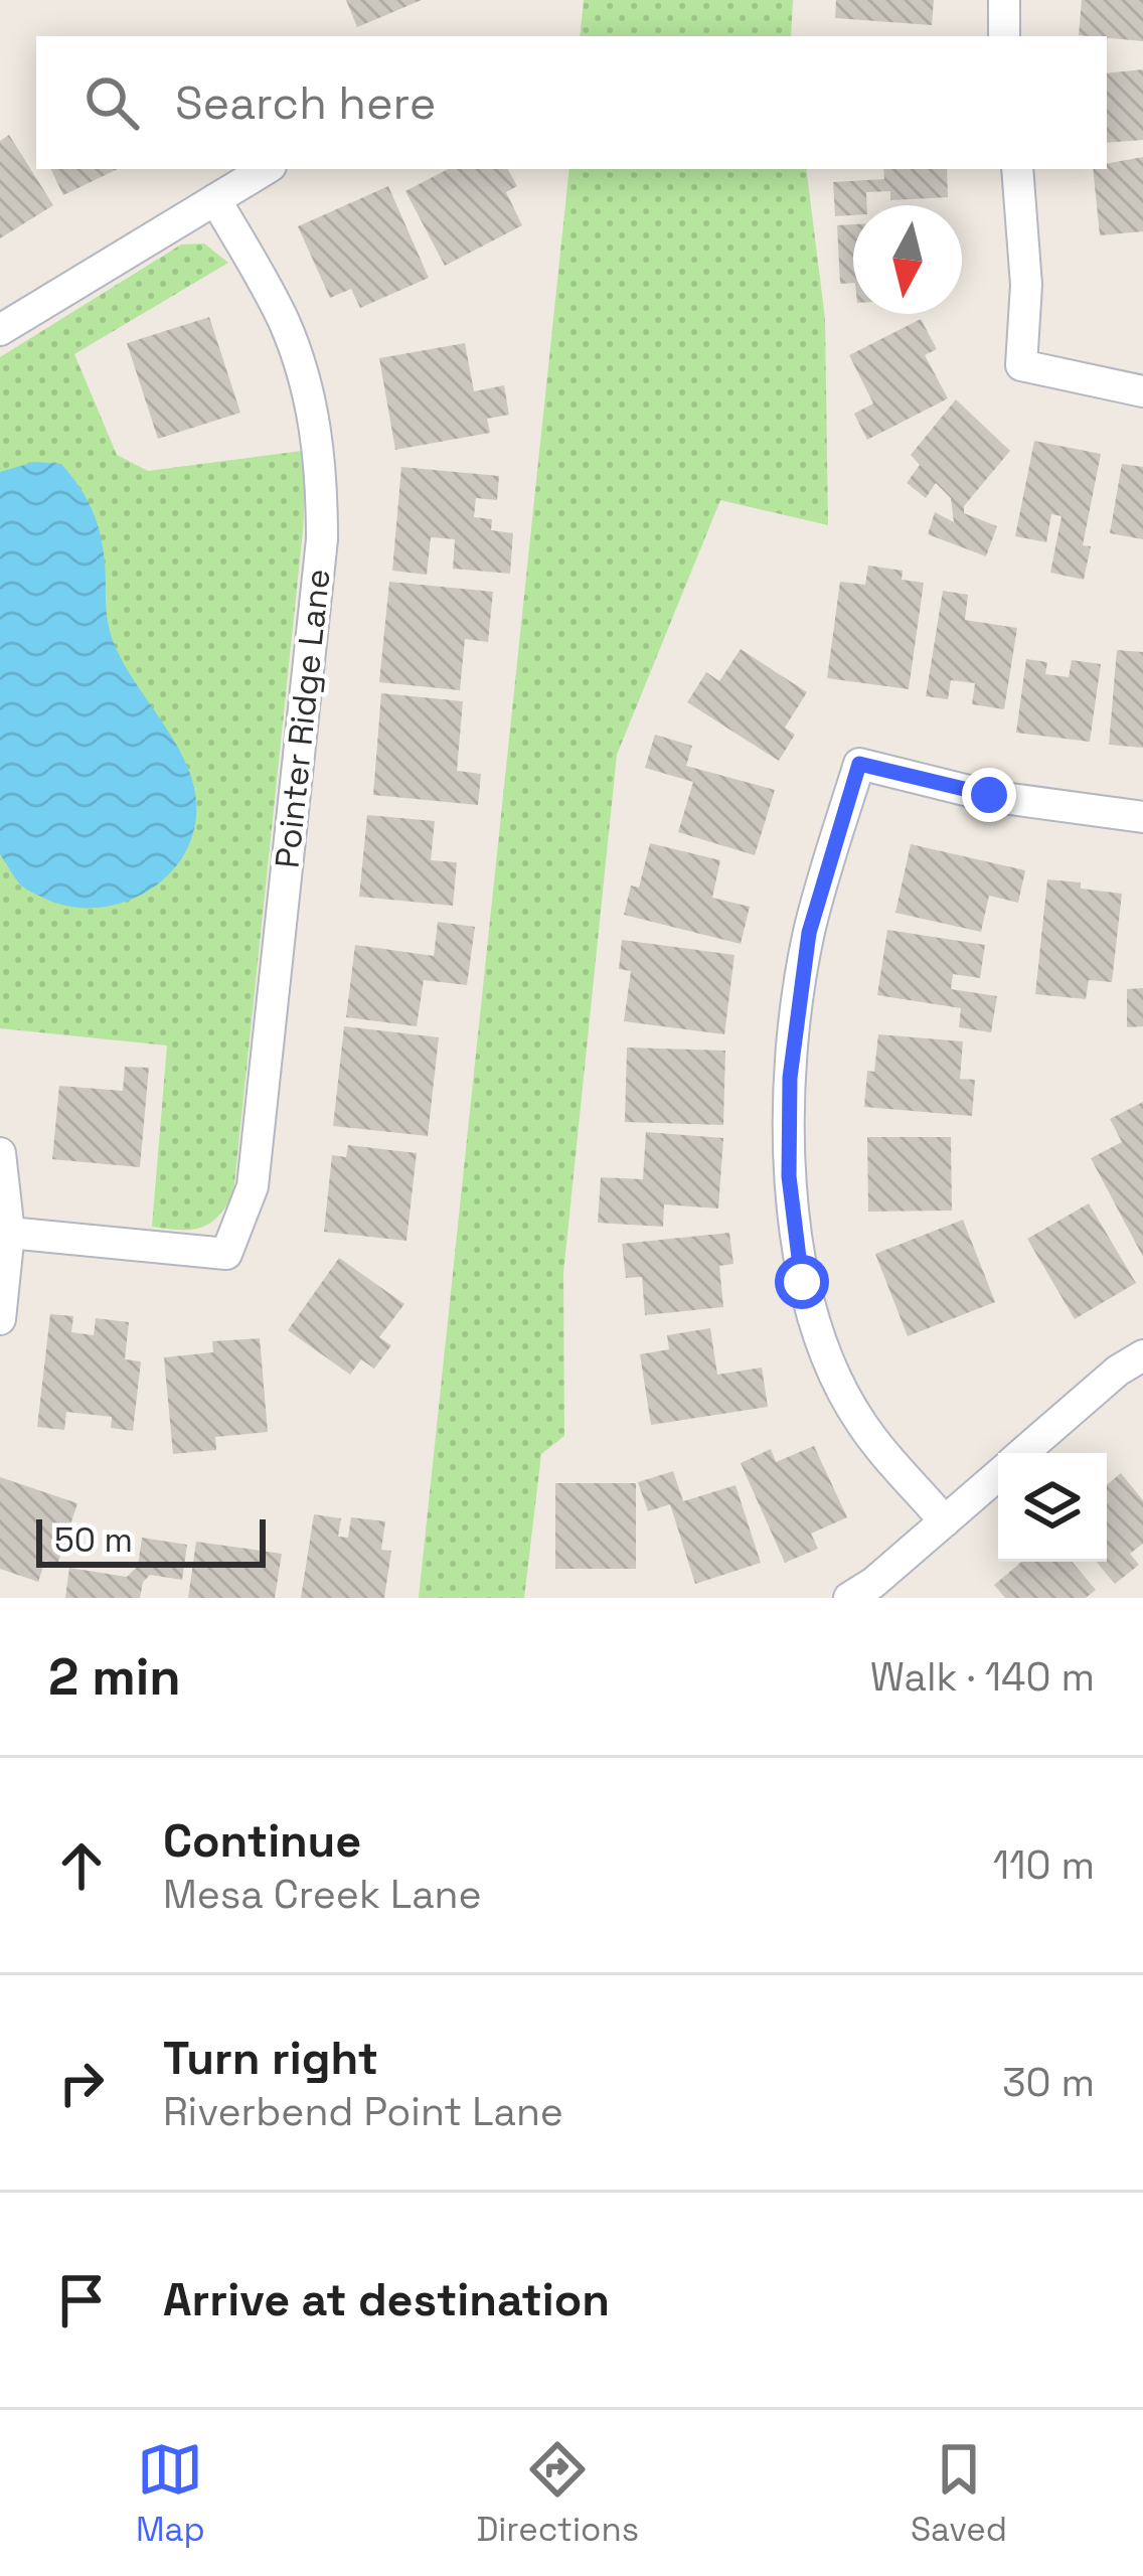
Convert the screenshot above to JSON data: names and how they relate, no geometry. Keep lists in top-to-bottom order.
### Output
{
  "streets": {
    "street": ["Pointer Ridge Lane"]
  },
  "scale_bar": "50 m",
  "north": "bottom",
  "page": {
    "search": "Search here",
    "scale": "50 m",
    "heading": ["2 min", "Walk · 140 m"],
    "list": [
      ["Continue", "Mesa Creek Lane", "110 m"],
      ["Turn right", "Riverbend Point Lane", "30 m"],
      "Arrive at destination"
    ],
    "nav": ["Map", "Directions", "Saved"]
  }
}
